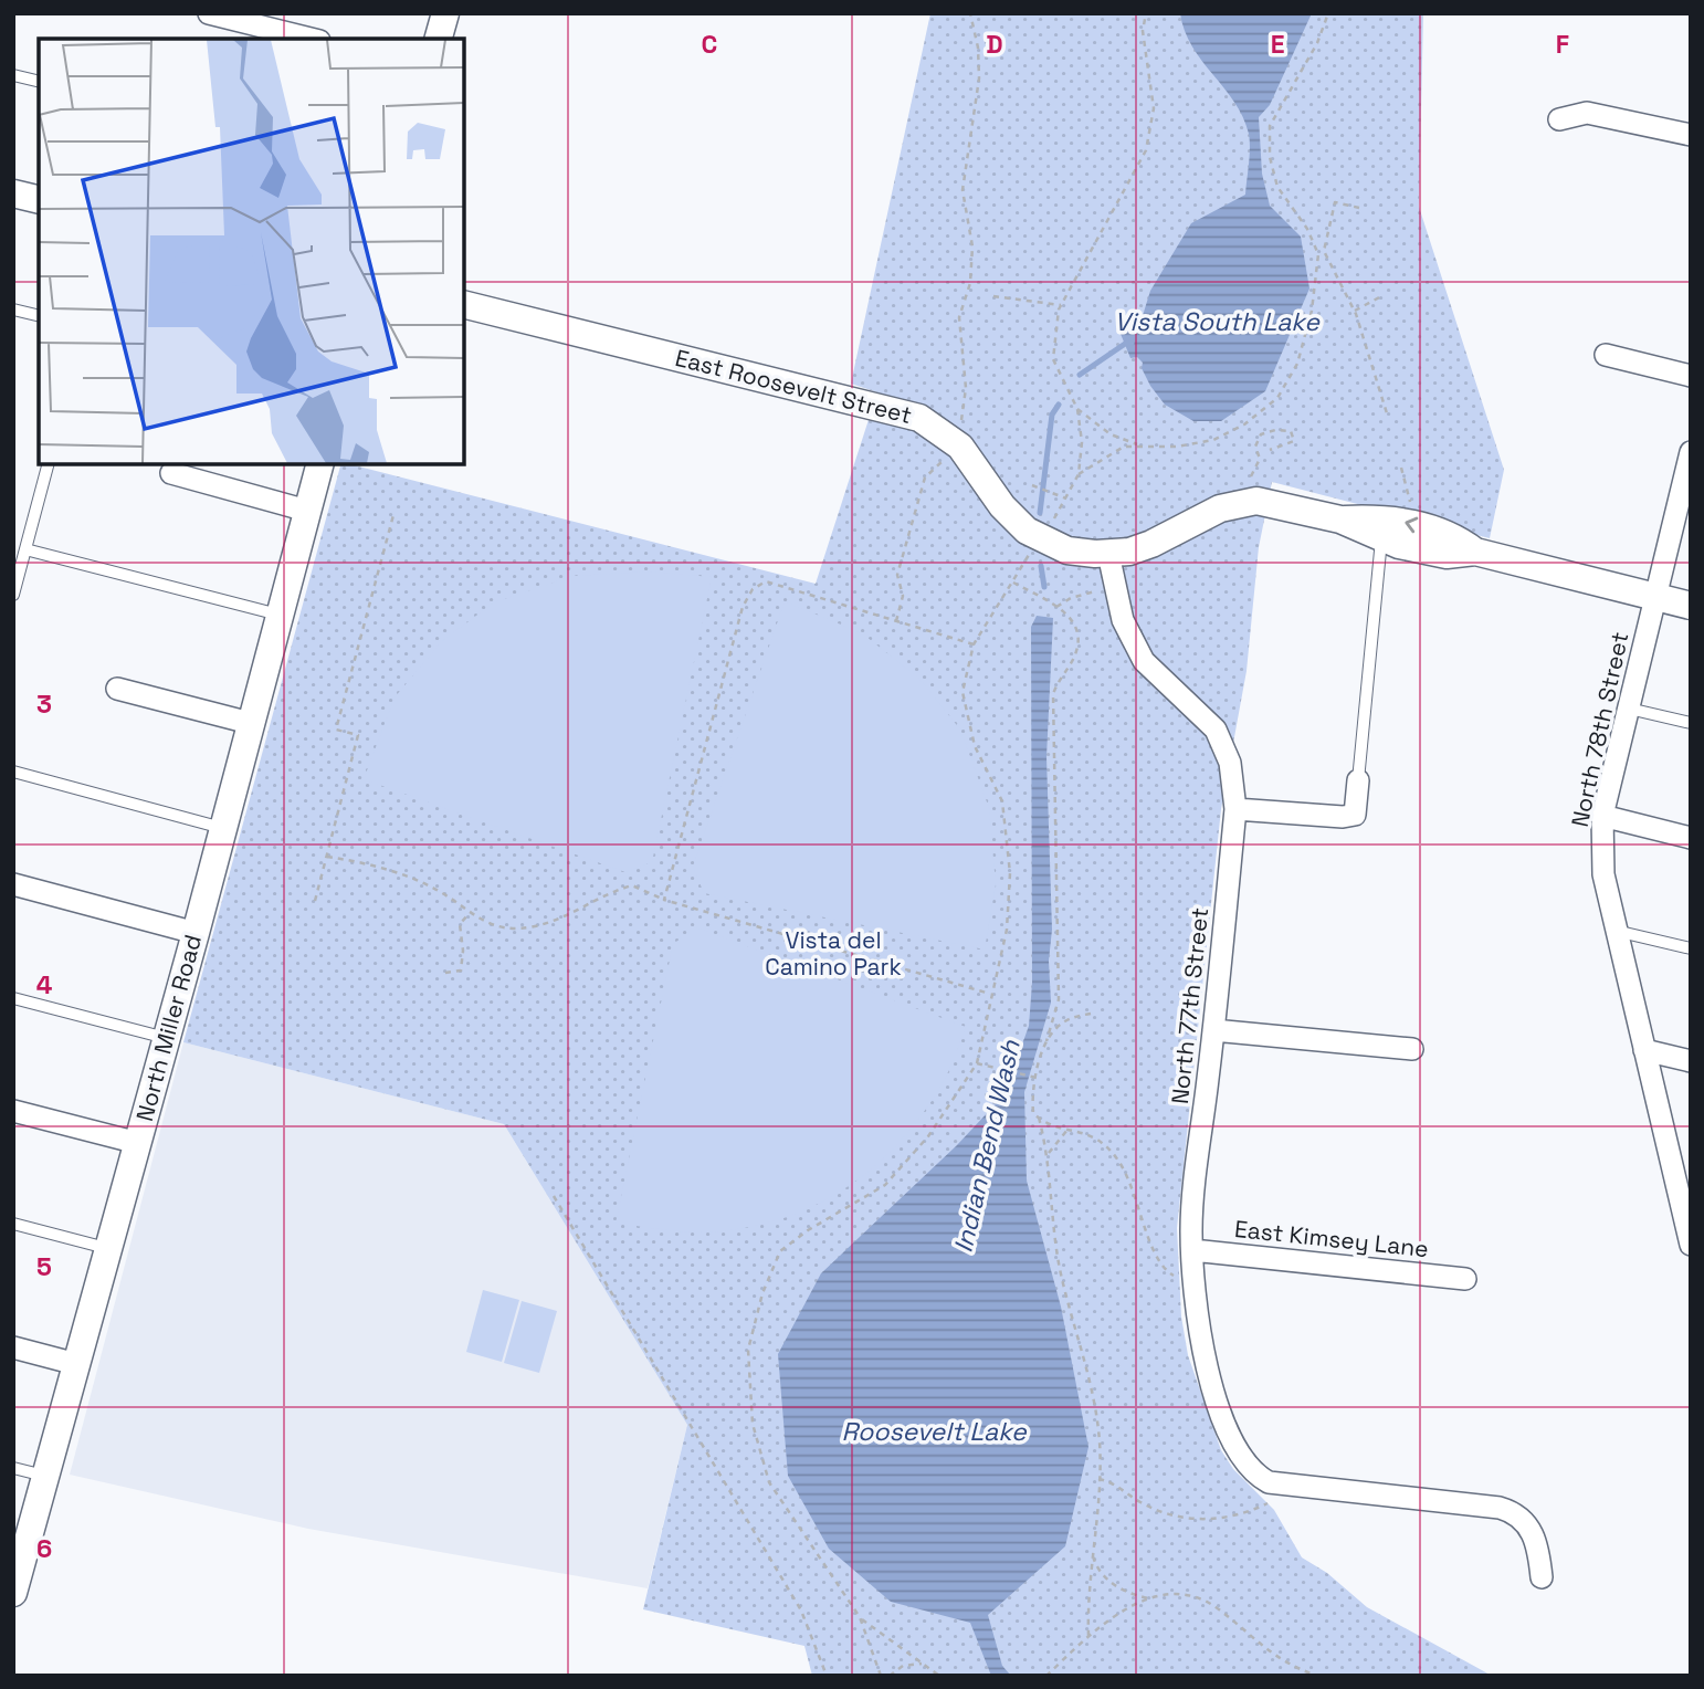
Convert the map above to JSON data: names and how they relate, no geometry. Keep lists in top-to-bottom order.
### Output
{
  "streets": {
    "street": [
      "East Roosevelt Street",
      "North 78th Street",
      "North 77th Street",
      "North Miller Road",
      "East Kimsey Lane"
    ]
  },
  "crossings": [
    ["East Roosevelt Street", "North 78th Street"],
    ["East Roosevelt Street", "North 77th Street"],
    ["North 77th Street", "East Kimsey Lane"]
  ],
  "water": ["Vista South Lake", "Indian Bend Wash", "Roosevelt Lake"],
  "parks": ["Vista del Camino Park"],
  "grid": {
    "columns": [
      "C",
      "D",
      "E",
      "F"
    ],
    "rows": [
      "3",
      "4",
      "5",
      "6"
    ]
  }
}
